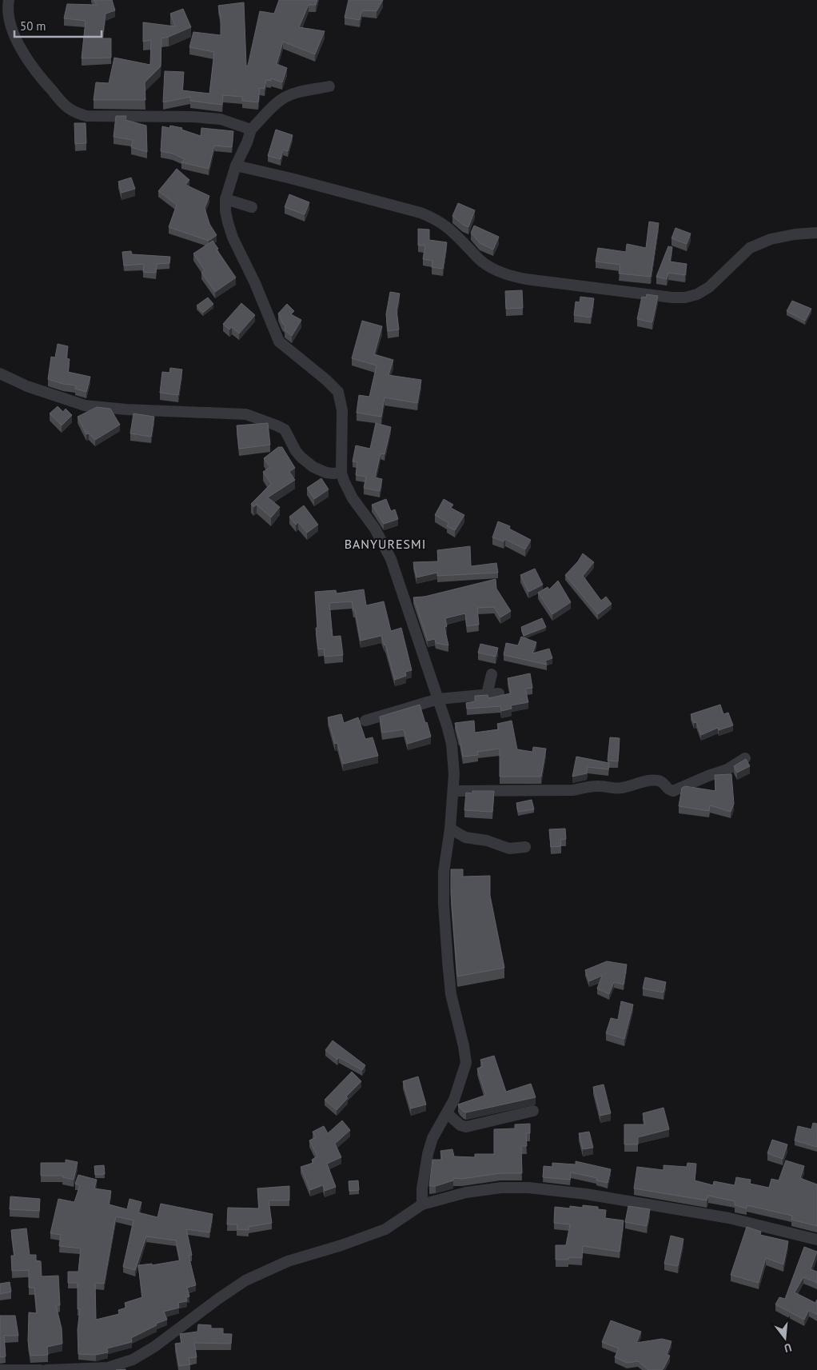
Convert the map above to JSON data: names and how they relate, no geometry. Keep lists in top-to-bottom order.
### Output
{
  "districts": ["BANYURESMI"],
  "scale_bar": "50 m",
  "north": "bottom"
}
